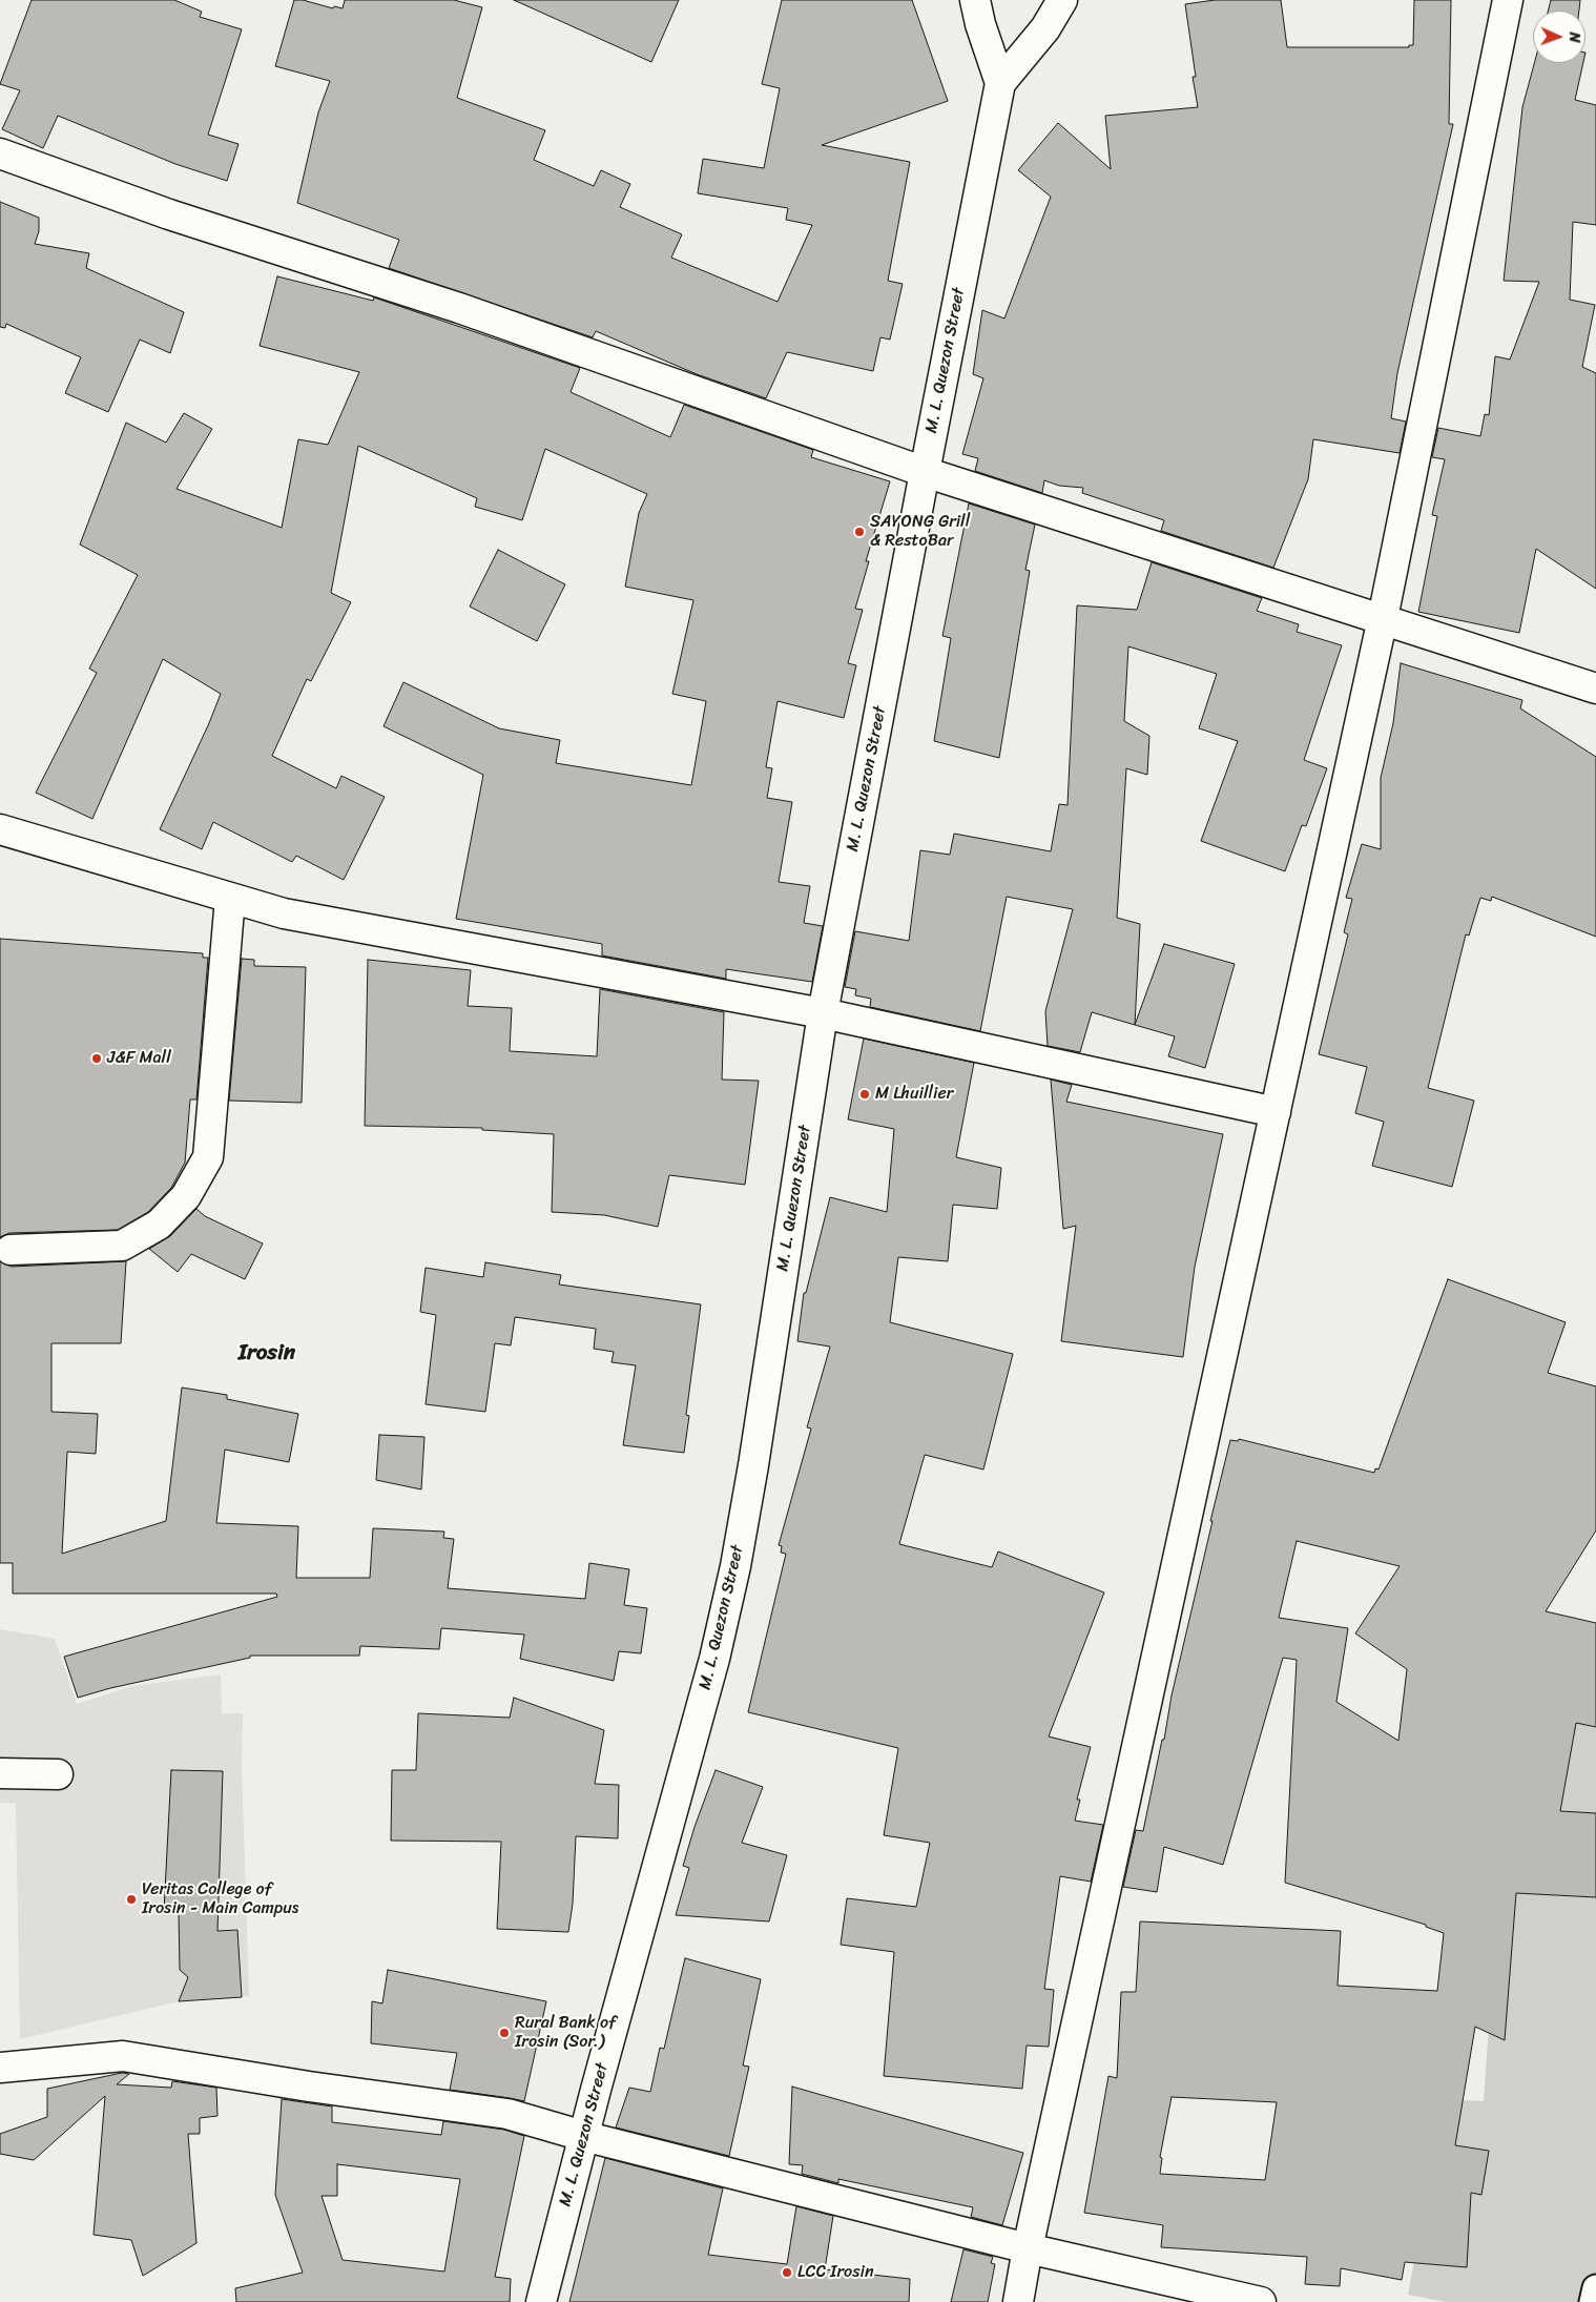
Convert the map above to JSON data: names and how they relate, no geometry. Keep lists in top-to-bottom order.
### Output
{
  "streets": {
    "street": ["M. L. Quezon Street"]
  },
  "districts": ["Irosin"],
  "places": [
    "SAYONG Grill & RestoBar",
    "J&F Mall",
    "M Lhuillier",
    "Veritas College of Irosin - Main Campus",
    "Rural Bank of Irosin (Sor.)",
    "LCC Irosin"
  ],
  "north": "right"
}
